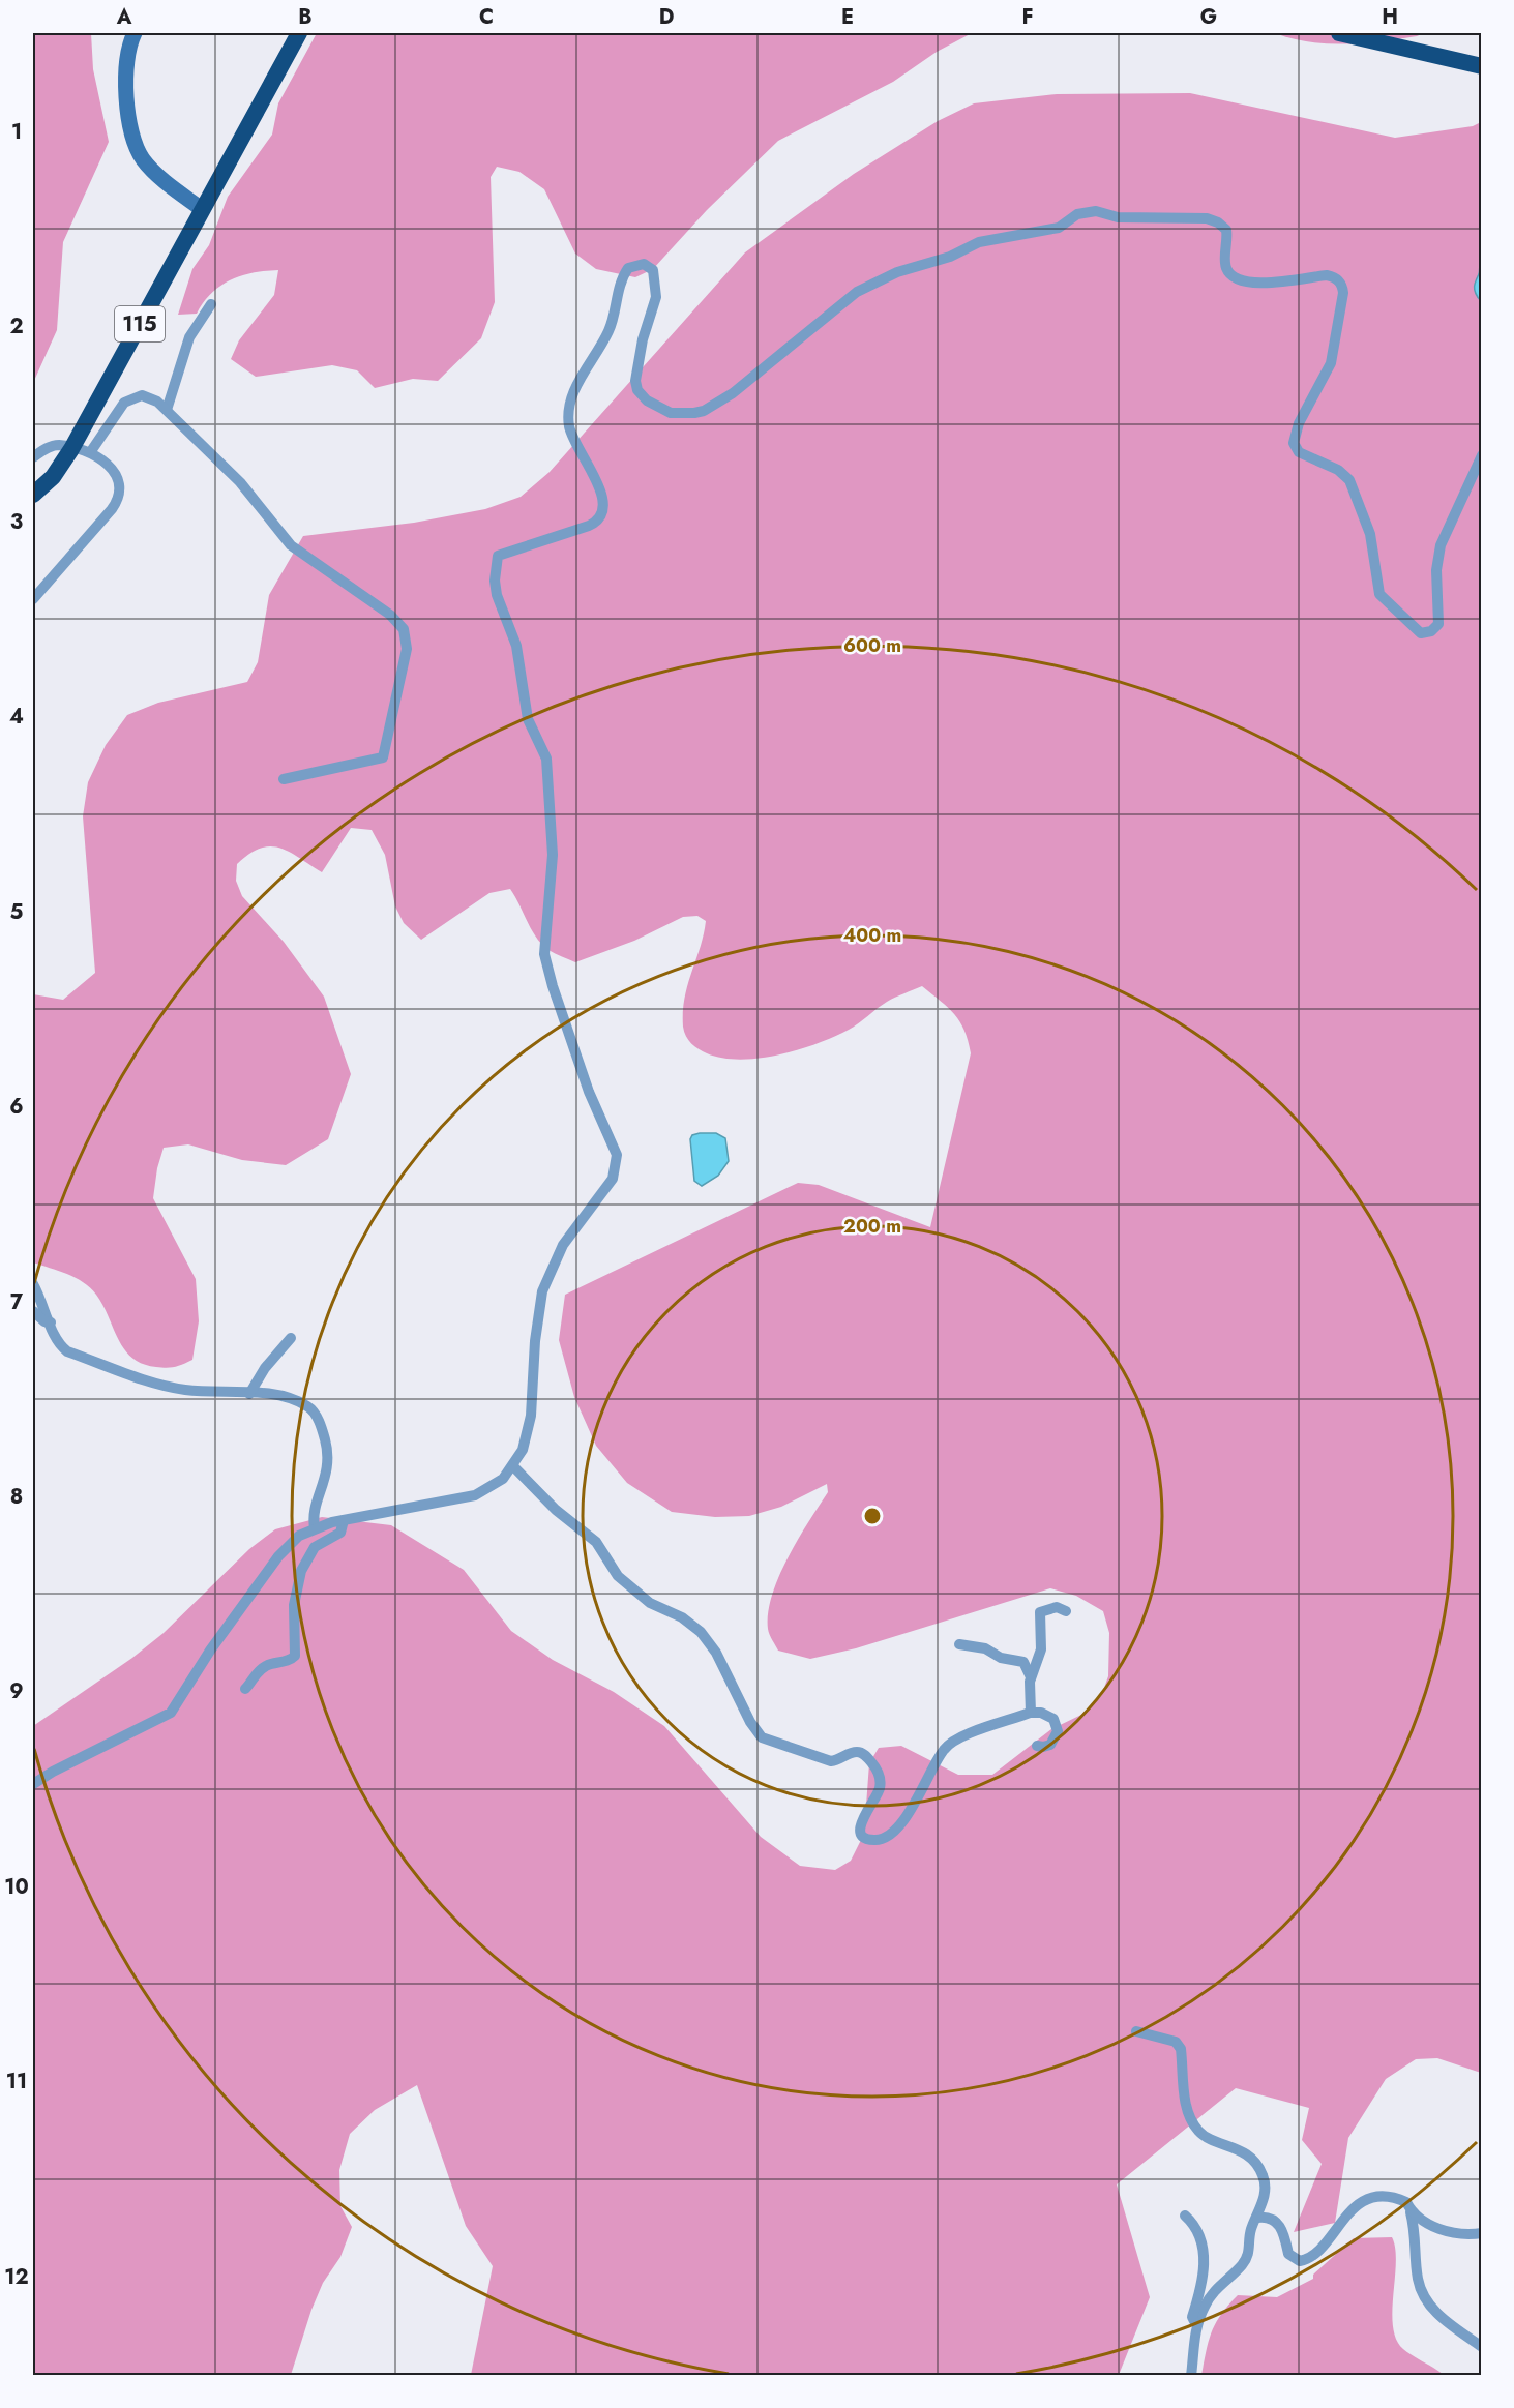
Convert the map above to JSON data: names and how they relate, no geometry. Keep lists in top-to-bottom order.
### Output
{
  "streets": {
    "highway": ["115"]
  },
  "grid": {
    "columns": [
      "A",
      "B",
      "C",
      "D",
      "E",
      "F",
      "G",
      "H"
    ],
    "rows": [
      "1",
      "2",
      "3",
      "4",
      "5",
      "6",
      "7",
      "8",
      "9",
      "10",
      "11",
      "12"
    ]
  },
  "rings": ["600 m", "400 m", "200 m"]
}
